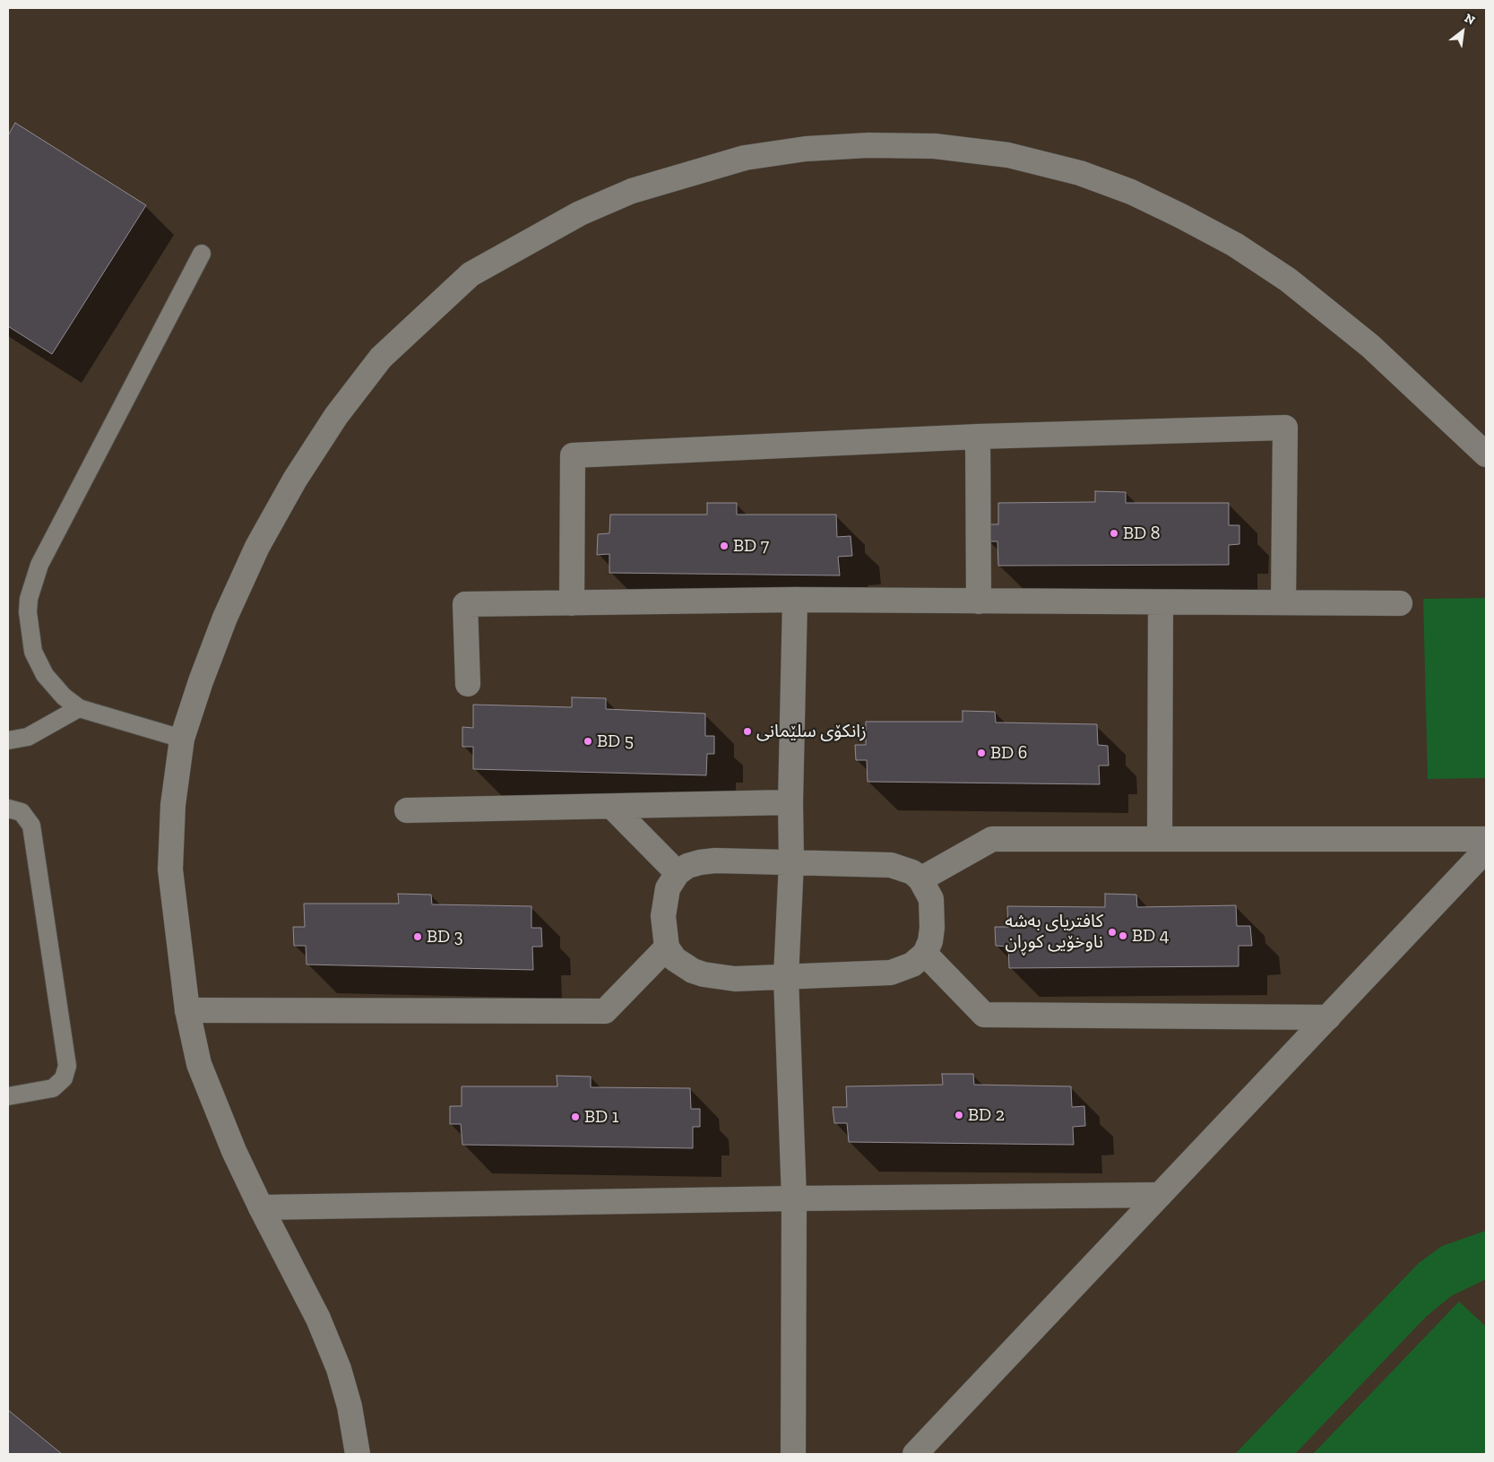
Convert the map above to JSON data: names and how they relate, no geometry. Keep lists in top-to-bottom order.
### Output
{
  "places": [
    "BD 8",
    "BD 7",
    "زانکۆی سلێمانی",
    "BD 5",
    "BD 6",
    "کافتریای بەشە ناوخۆیی کوڕان",
    "BD 4",
    "BD 3",
    "BD 2",
    "BD 1"
  ],
  "north": "top right"
}
